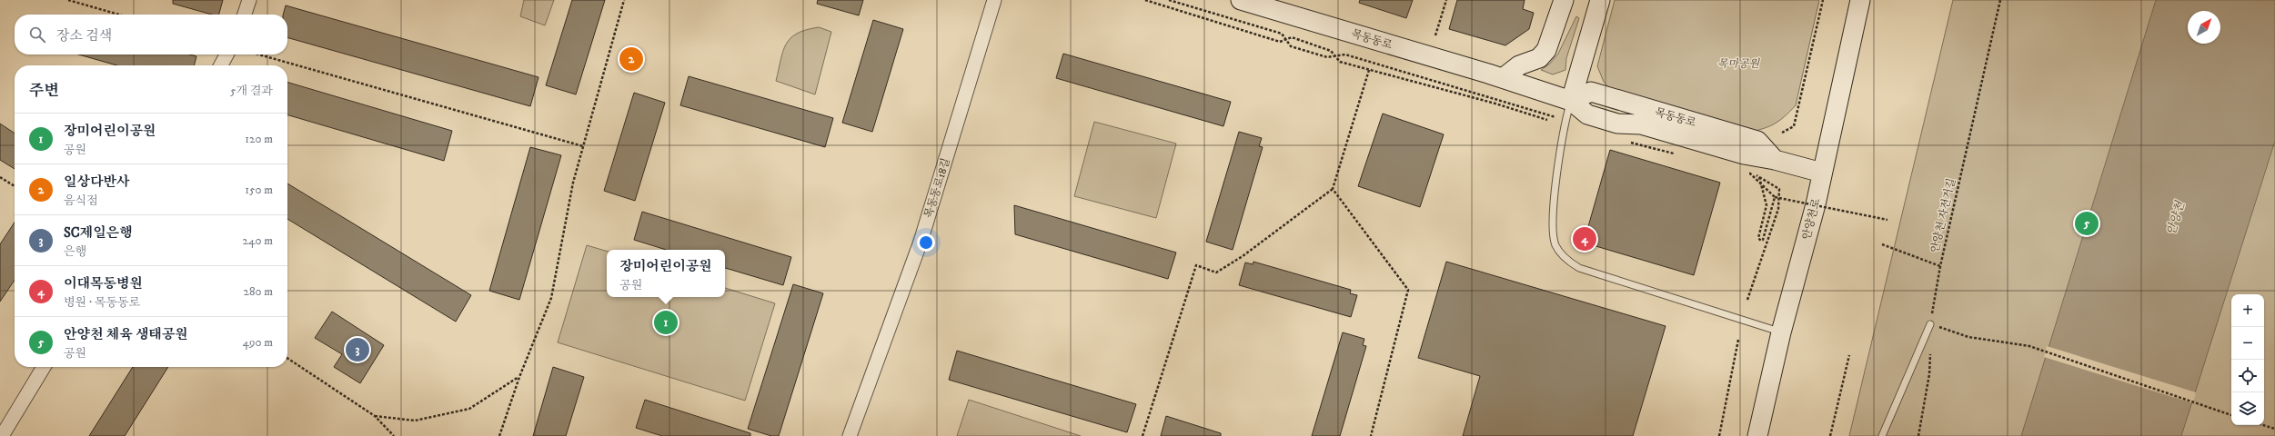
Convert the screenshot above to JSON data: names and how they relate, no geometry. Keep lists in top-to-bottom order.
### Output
{
  "streets": {
    "main road": ["목동동로", "안양천로"],
    "street": ["목동동로18길"],
    "path": ["안양천 자전거길"]
  },
  "crossings": [
    ["목동동로", "안양천로"]
  ],
  "water": ["안양천"],
  "parks": ["목마공원"],
  "north": "top right",
  "page": {
    "search": "장소 검색",
    "pins": [
      "2",
      "5",
      "4",
      "1",
      "3"
    ],
    "heading": ["주변", "5개 결과"],
    "list": [
      {
        "mark": "1",
        "name": "장미어린이공원",
        "note": "공원",
        "value": "120 m"
      },
      {
        "mark": "2",
        "name": "일상다반사",
        "note": "음식점",
        "value": "150 m"
      },
      {
        "mark": "3",
        "name": "SC제일은행",
        "note": "은행",
        "value": "240 m"
      },
      {
        "mark": "4",
        "name": "이대목동병원",
        "note": "병원 · 목동동로",
        "value": "280 m"
      },
      {
        "mark": "5",
        "name": "안양천 체육 생태공원",
        "note": "공원",
        "value": "490 m"
      }
    ],
    "popup": ["장미어린이공원", "공원"],
    "map_buttons": ["+", "−"]
  }
}
